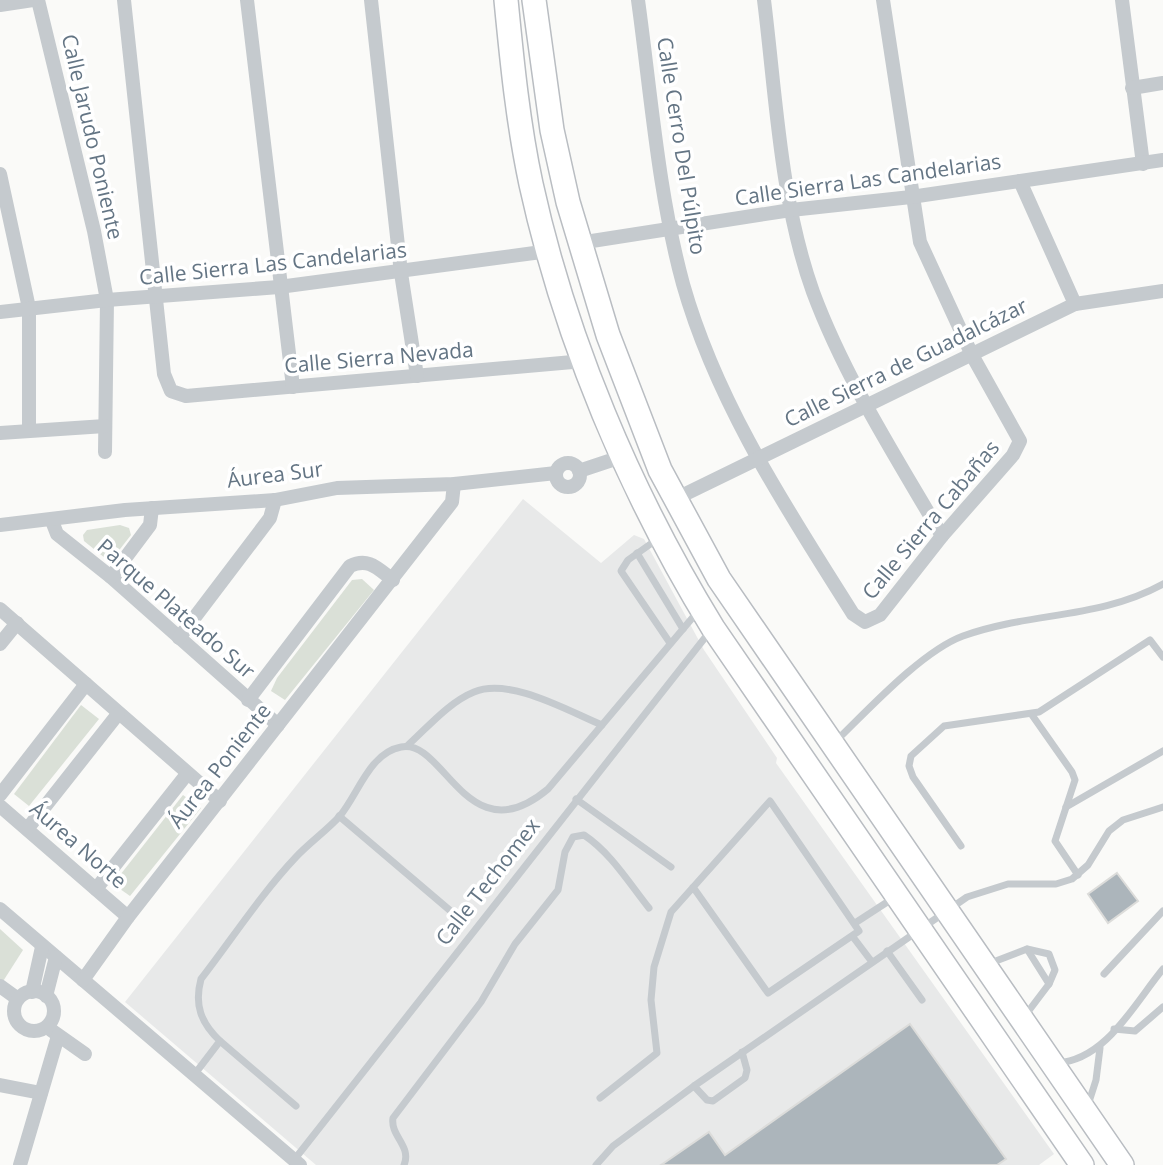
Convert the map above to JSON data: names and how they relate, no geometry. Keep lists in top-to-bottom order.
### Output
{
  "streets": {
    "street": [
      "Calle Jarudo Poniente",
      "Calle Cerro Del Púlpito",
      "Calle Sierra Las Candelarias",
      "Calle Sierra Nevada",
      "Calle Sierra de Guadalcázar",
      "Áurea Sur",
      "Calle Sierra Cabañas",
      "Parque Plateado Sur",
      "Áurea Poniente",
      "Áurea Norte"
    ],
    "lane": ["Calle Techomex"]
  },
  "crossings": [
    ["Calle Jarudo Poniente", "Calle Sierra Las Candelarias"],
    ["Calle Cerro Del Púlpito", "Calle Sierra Las Candelarias"],
    ["Calle Cerro Del Púlpito", "Calle Sierra de Guadalcázar"],
    ["Calle Cerro Del Púlpito", "Calle Sierra Cabañas"],
    ["Calle Sierra Las Candelarias", "Calle Sierra Nevada"],
    ["Calle Sierra de Guadalcázar", "Calle Sierra Cabañas"],
    ["Áurea Sur", "Parque Plateado Sur"],
    ["Áurea Sur", "Áurea Poniente"],
    ["Parque Plateado Sur", "Áurea Poniente"],
    ["Áurea Poniente", "Áurea Norte"]
  ]
}
